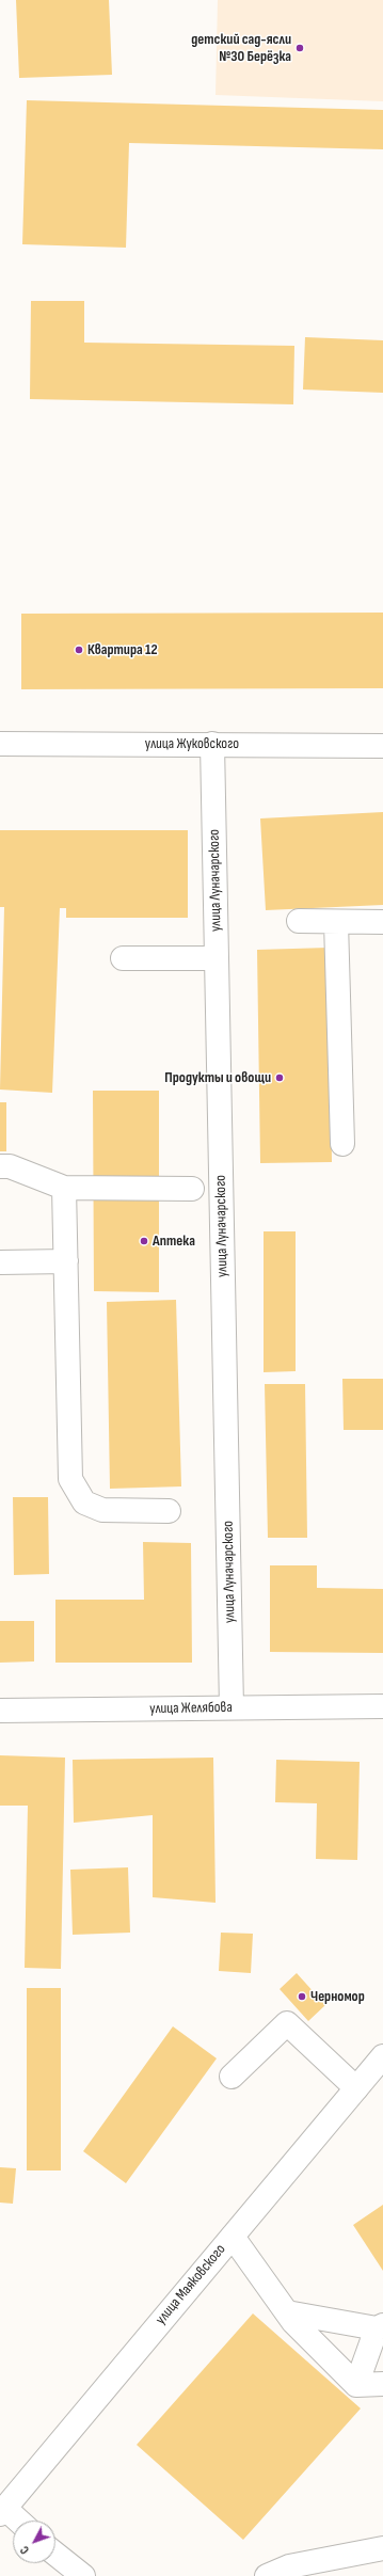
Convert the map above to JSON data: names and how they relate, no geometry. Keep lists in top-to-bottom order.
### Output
{
  "streets": {
    "main road": [
      "улица Жуковского",
      "улица Луначарского",
      "улица Желябова",
      "улица Маяковского"
    ]
  },
  "crossings": [
    ["улица Жуковского", "улица Луначарского"],
    ["улица Луначарского", "улица Желябова"]
  ],
  "places": [
    "детский сад-ясли №30 Берёзка",
    "Квартира 12",
    "Продукты и овощи",
    "Аптека",
    "Черномор"
  ],
  "north": "bottom left"
}
